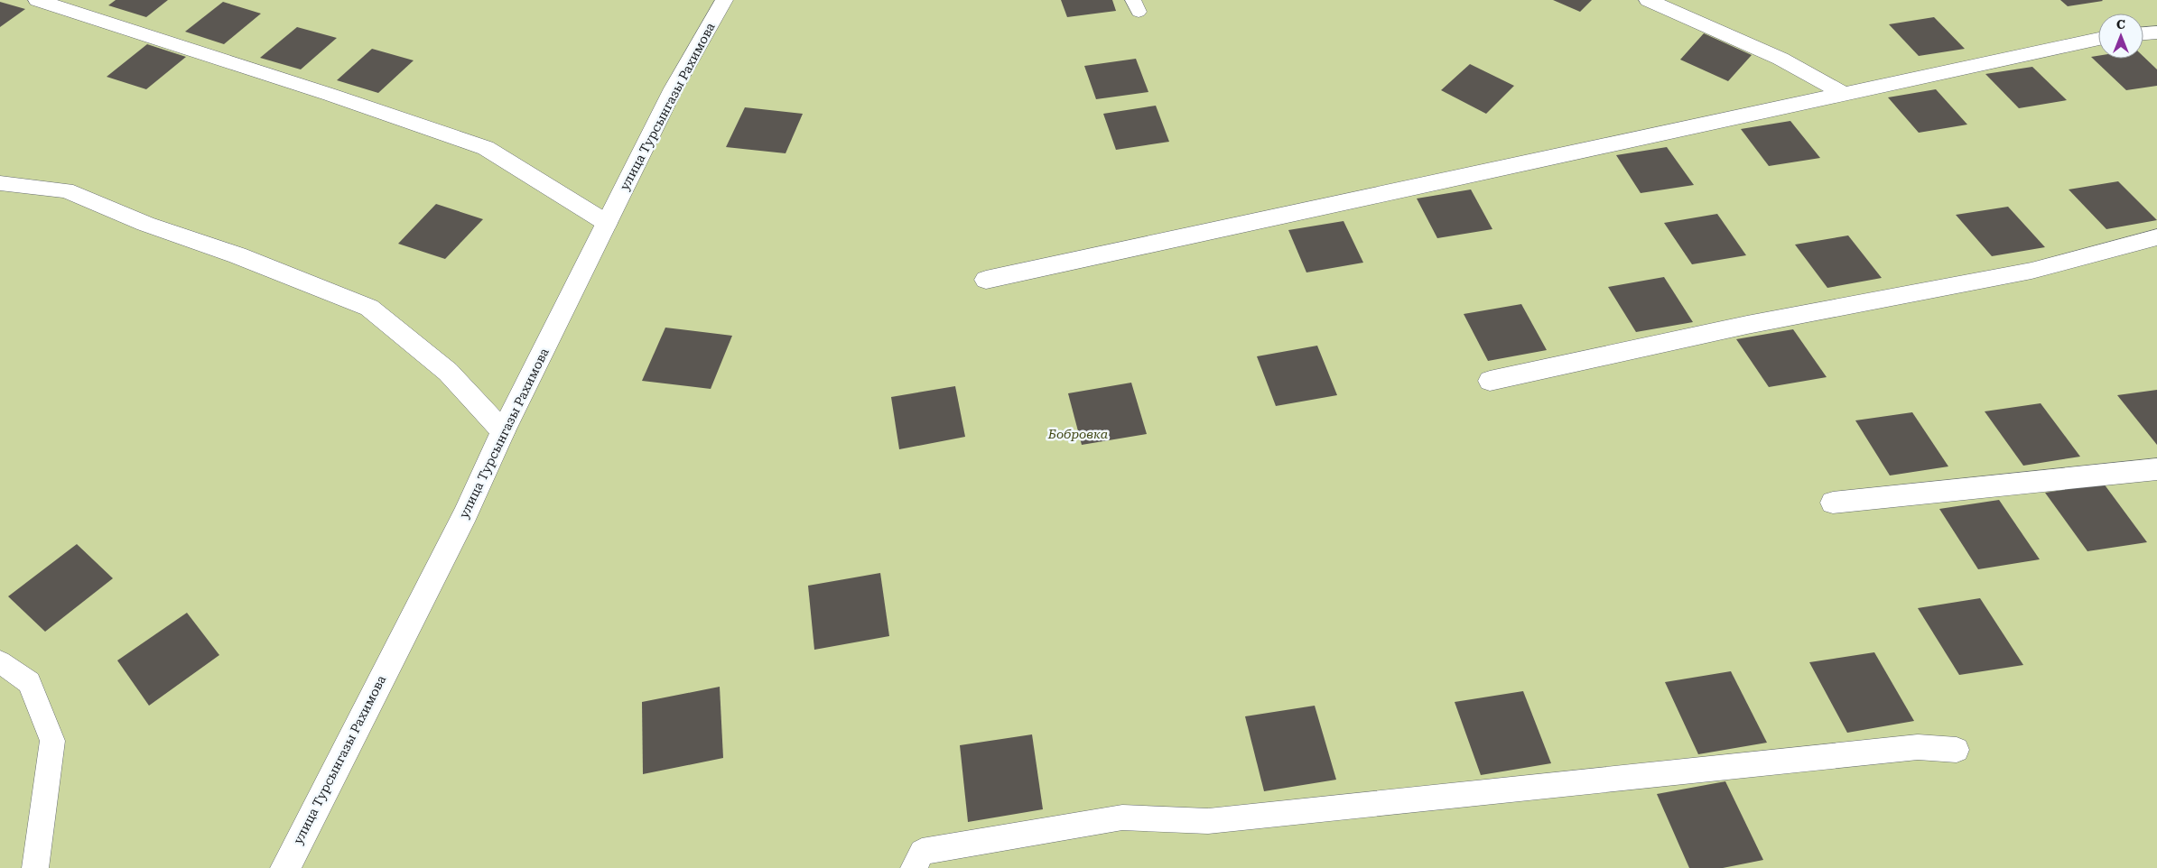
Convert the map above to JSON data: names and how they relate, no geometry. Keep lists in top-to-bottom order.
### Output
{
  "streets": {
    "street": ["улица Турсынгазы Рахимова"]
  },
  "parks": ["Бобровка"],
  "north": "top"
}
